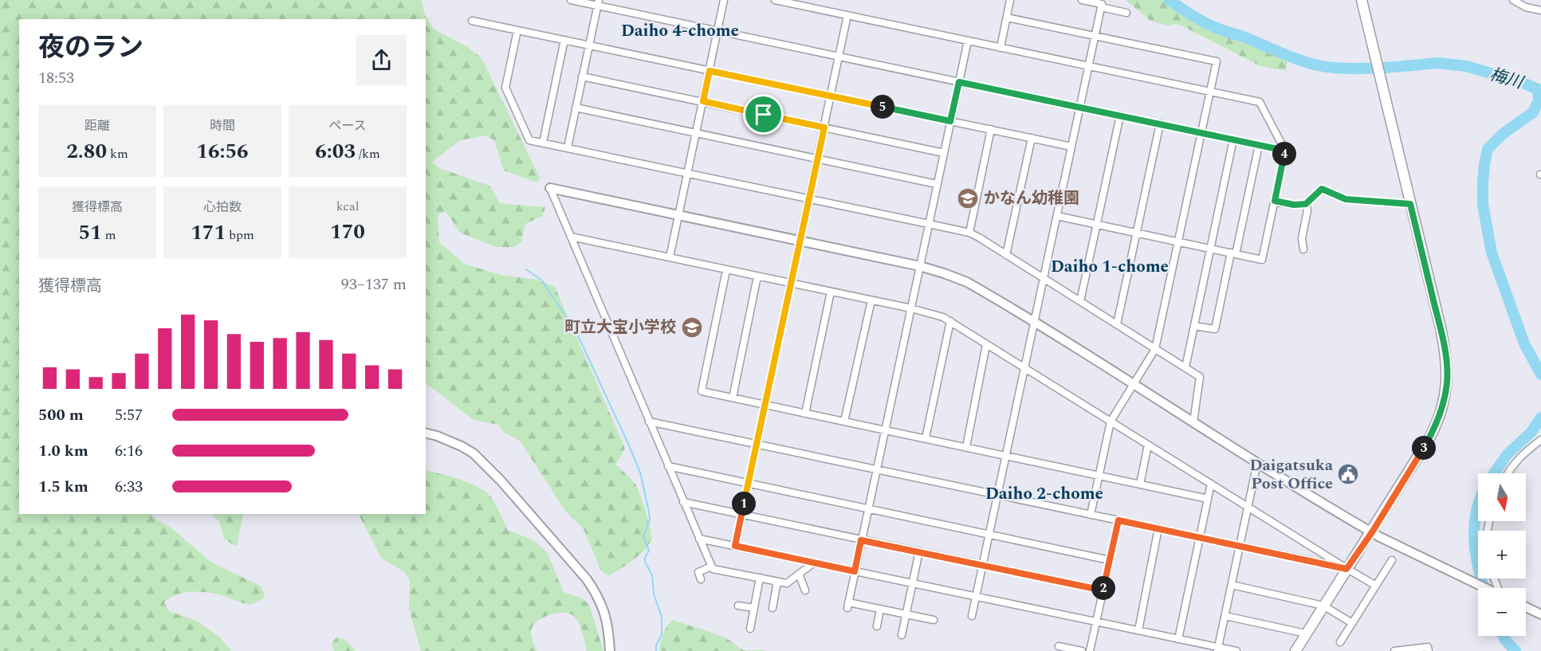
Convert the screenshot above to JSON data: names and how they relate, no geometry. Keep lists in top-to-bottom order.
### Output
{
  "districts": ["Daiho 4-chome", "Daiho 1-chome", "Daiho 2-chome"],
  "water": ["梅川"],
  "places": {
    "school or university": ["かなん幼稚園", "町立大宝小学校"],
    "public building": ["Daigatsuka Post Office"]
  },
  "north": "bottom",
  "page": {
    "heading": ["夜のラン", "18:53"],
    "pins": [
      "5",
      "4",
      "3",
      "1",
      "2"
    ],
    "stats": [
      ["距離", "2.80 km"],
      ["時間", "16:56"],
      ["ペース", "6:03 /km"],
      ["獲得標高", "51 m"],
      ["心拍数", "171 bpm"],
      ["kcal", "170"]
    ],
    "chart": ["獲得標高", "93–137 m"],
    "list": [
      {
        "name": "500 m",
        "note": "5:57"
      },
      {
        "name": "1.0 km",
        "note": "6:16"
      },
      {
        "name": "1.5 km",
        "note": "6:33"
      }
    ],
    "map_buttons": ["+", "−"]
  }
}
